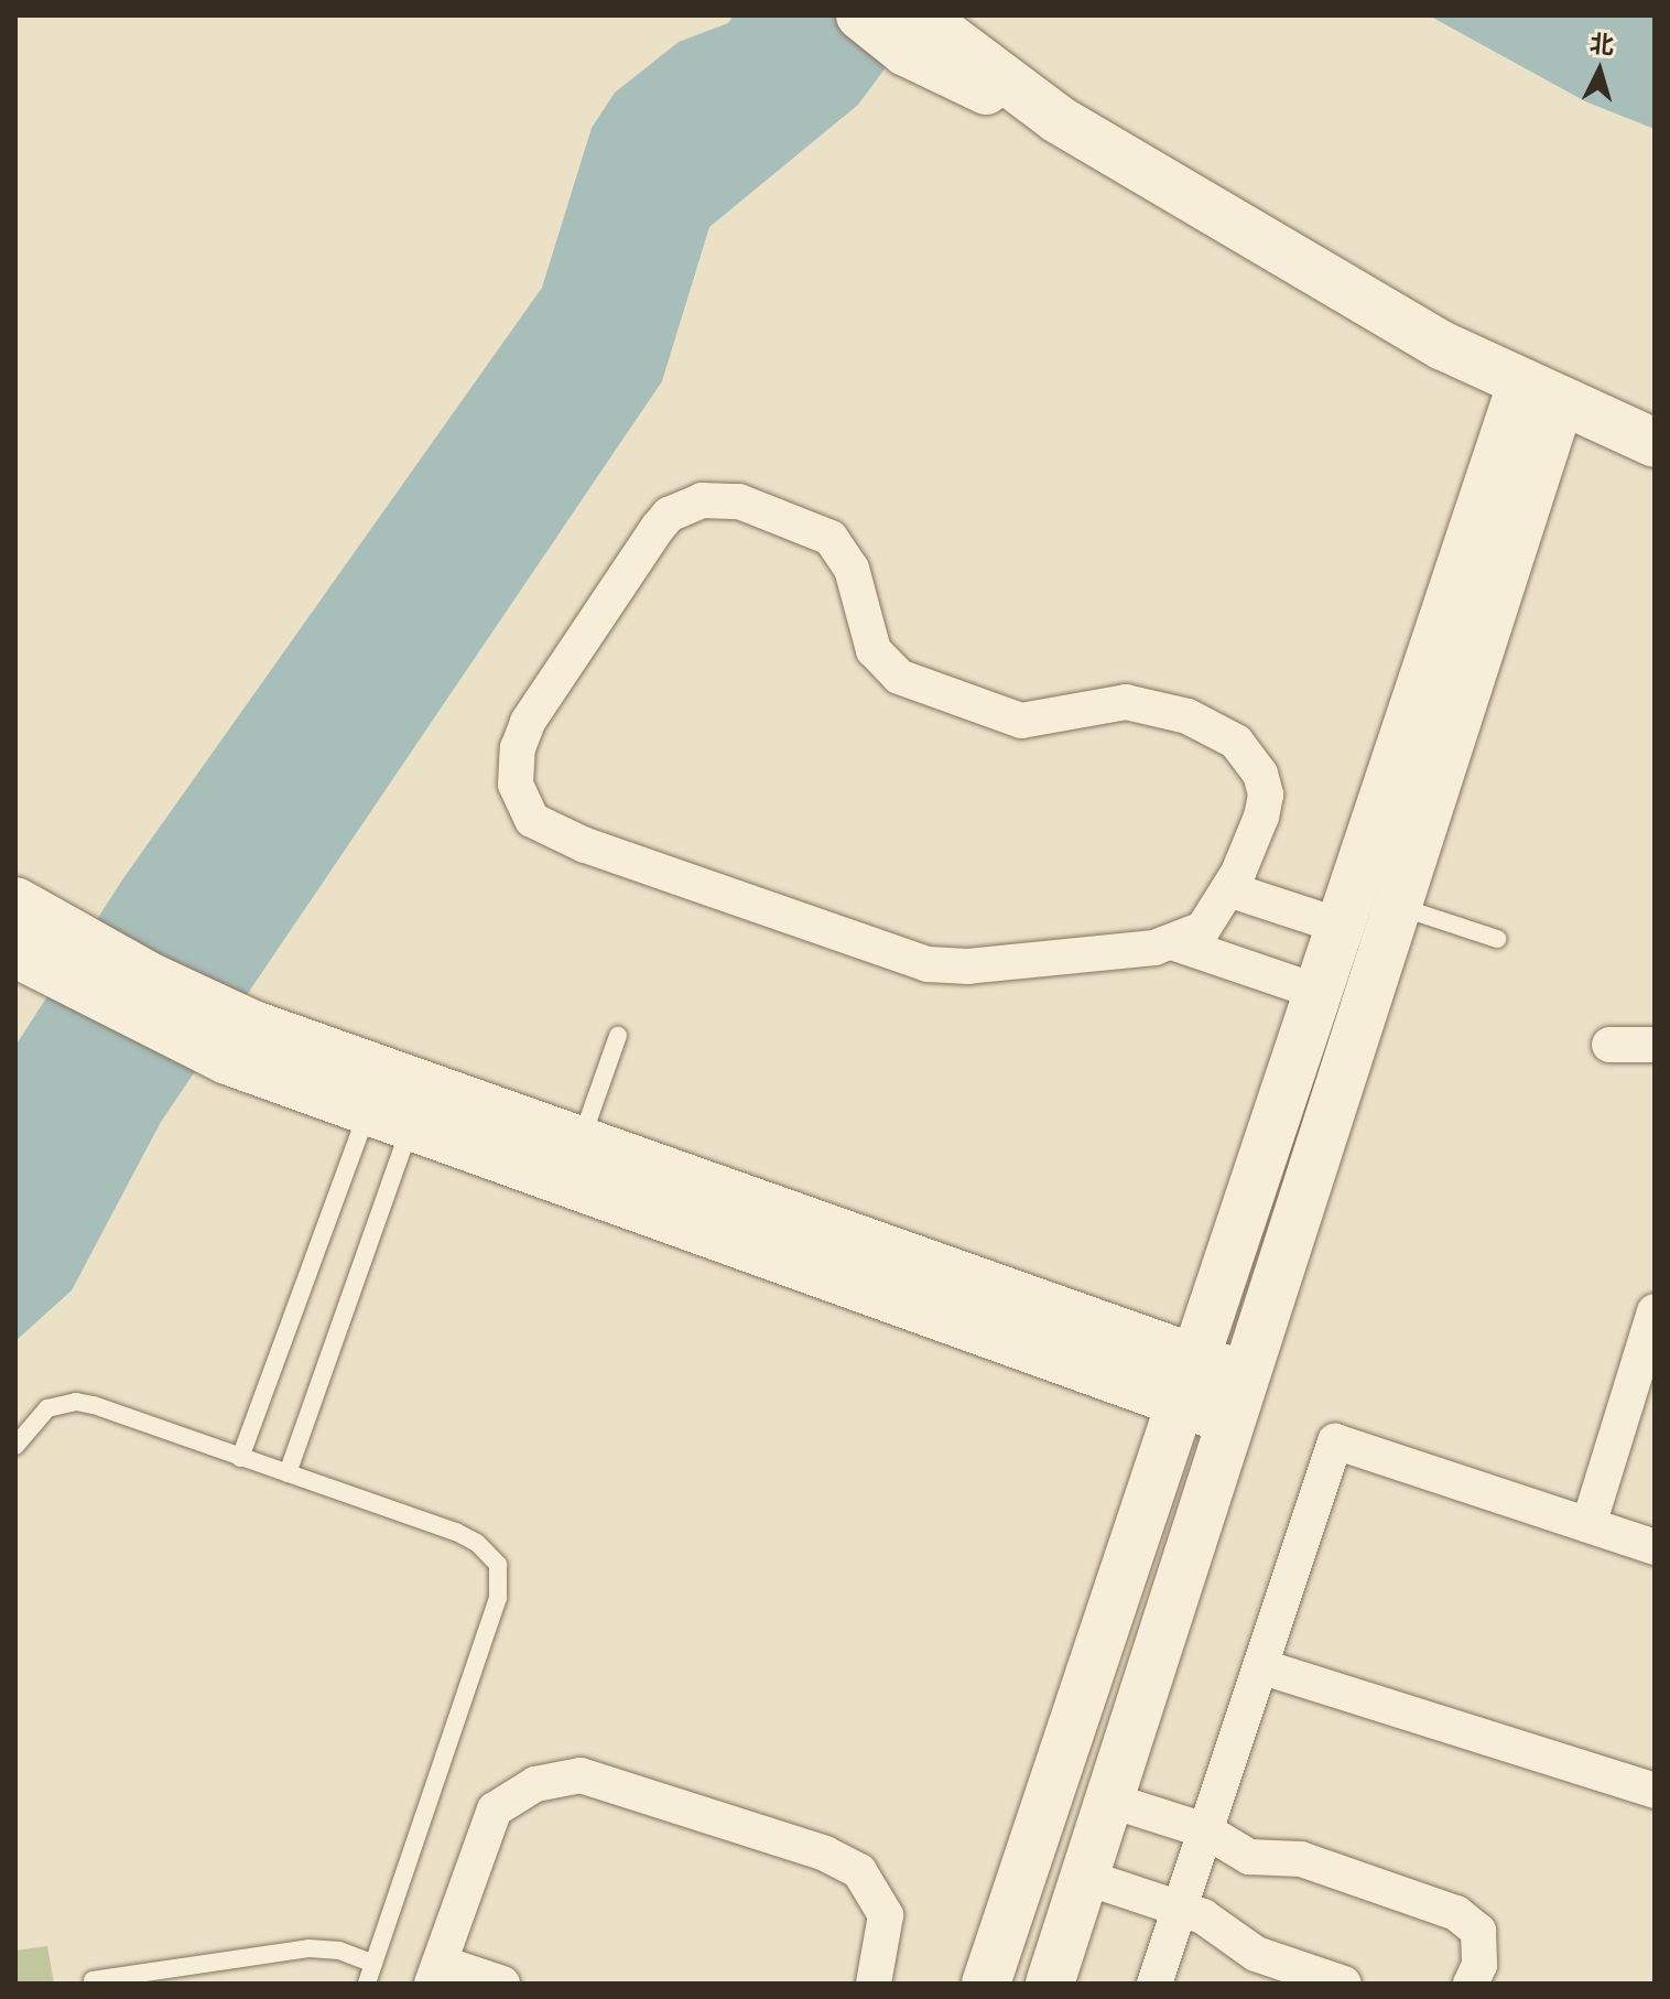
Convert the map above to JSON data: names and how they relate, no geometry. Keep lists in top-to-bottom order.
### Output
{
  "north": "top"
}
